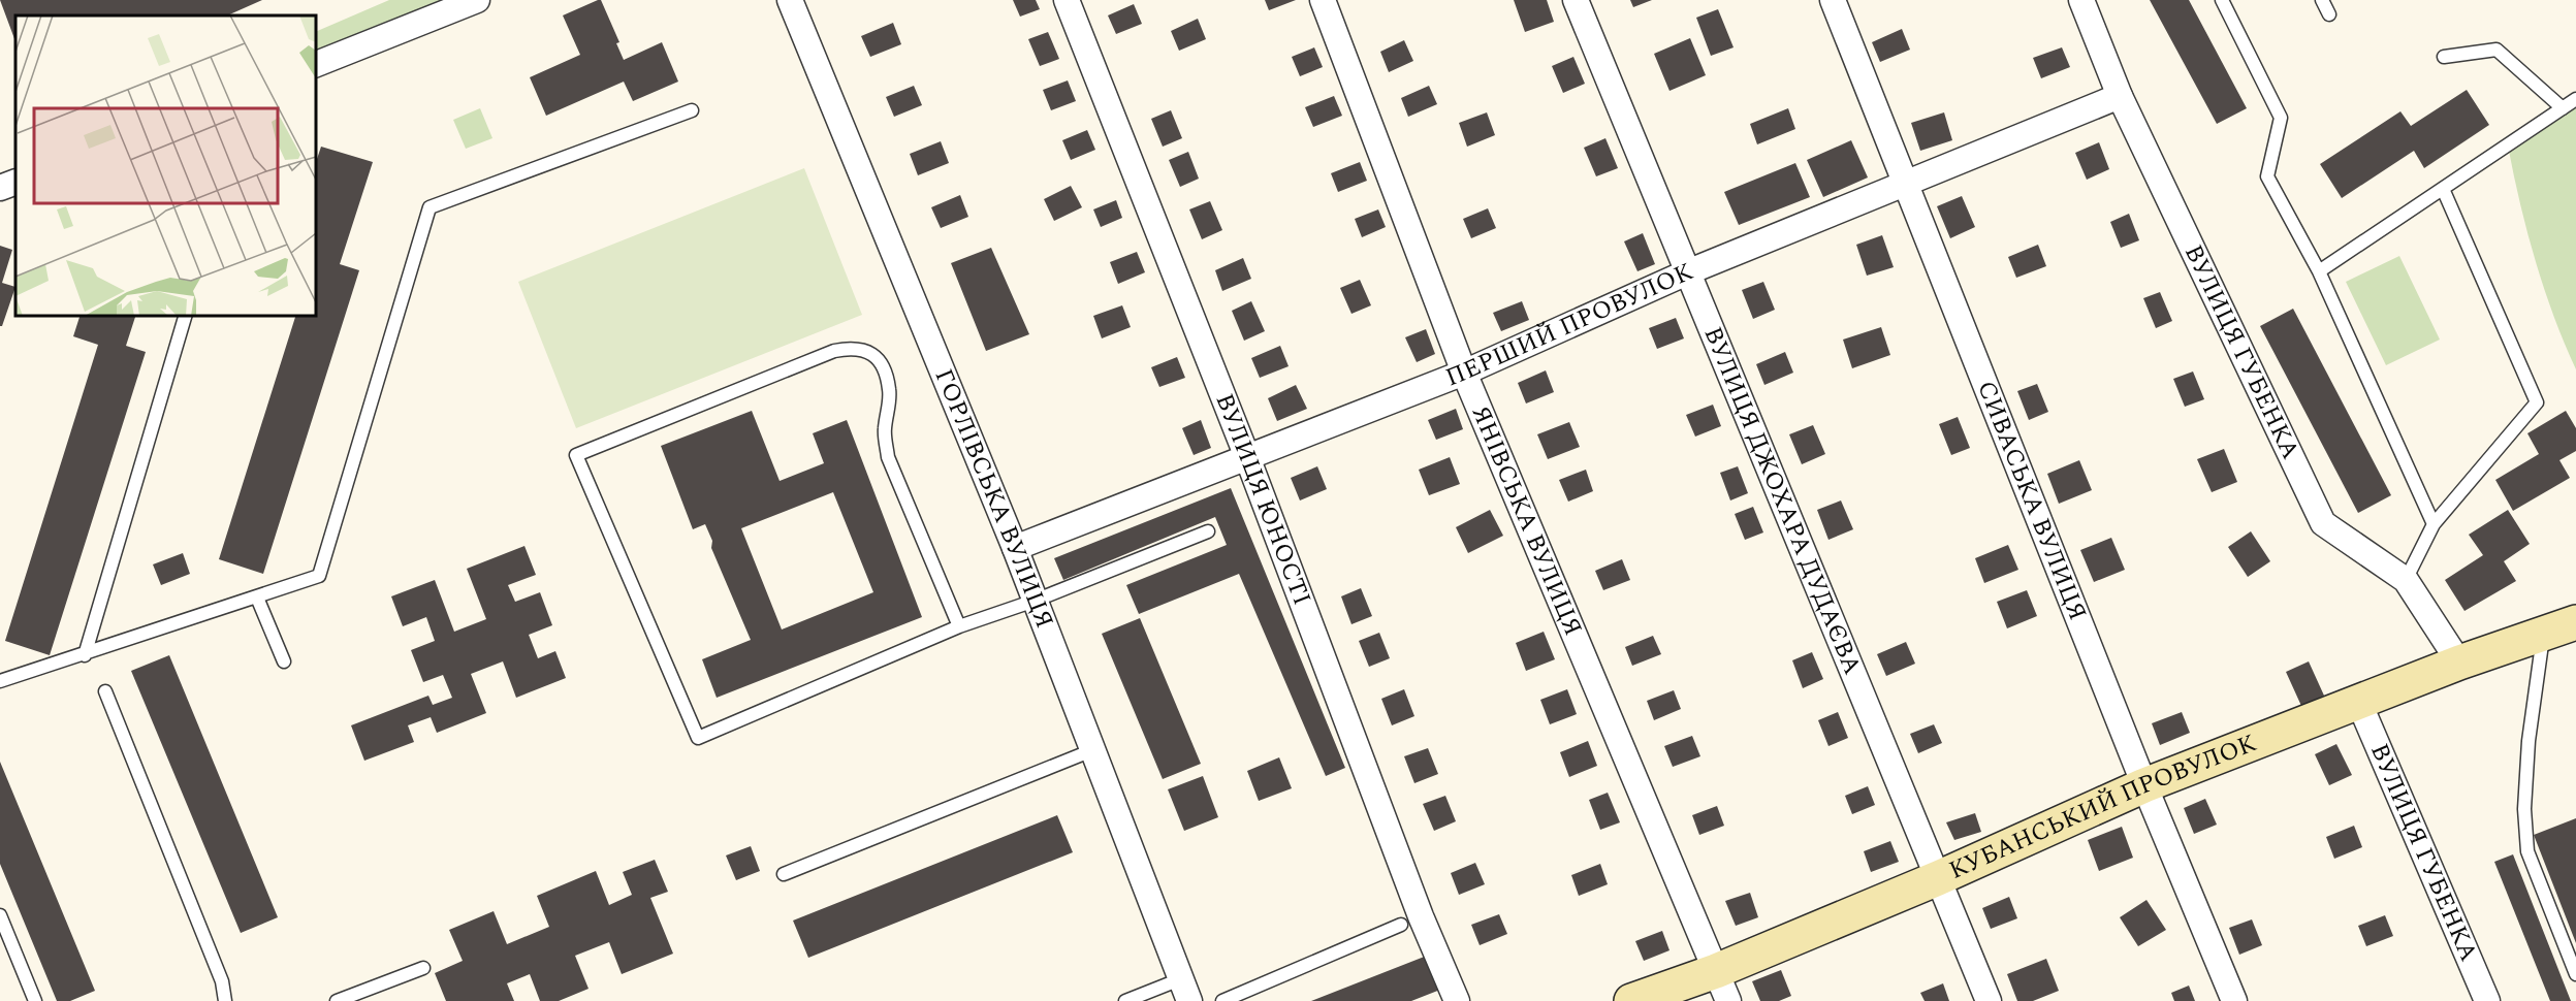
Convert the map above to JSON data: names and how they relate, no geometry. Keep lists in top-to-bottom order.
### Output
{
  "streets": {
    "street": [
      "ПЕРШИЙ ПРОВУЛОК",
      "ВУЛИЦЯ ГУБЕНКА",
      "ГОРЛІВСЬКА ВУЛИЦЯ",
      "ВУЛИЦЯ ЮНОСТІ",
      "ВУЛИЦЯ ДЖОХАРА ДУДАЄВА",
      "СИВАСЬКА ВУЛИЦЯ",
      "ЯНІВСЬКА ВУЛИЦЯ",
      "КУБАНСЬКИЙ ПРОВУЛОК"
    ]
  },
  "crossings": [
    ["ПЕРШИЙ ПРОВУЛОК", "ВУЛИЦЯ ГУБЕНКА"],
    ["ПЕРШИЙ ПРОВУЛОК", "ГОРЛІВСЬКА ВУЛИЦЯ"],
    ["ПЕРШИЙ ПРОВУЛОК", "ВУЛИЦЯ ЮНОСТІ"],
    ["ПЕРШИЙ ПРОВУЛОК", "ВУЛИЦЯ ДЖОХАРА ДУДАЄВА"],
    ["ПЕРШИЙ ПРОВУЛОК", "СИВАСЬКА ВУЛИЦЯ"],
    ["ПЕРШИЙ ПРОВУЛОК", "ЯНІВСЬКА ВУЛИЦЯ"],
    ["ВУЛИЦЯ ГУБЕНКА", "КУБАНСЬКИЙ ПРОВУЛОК"],
    ["ВУЛИЦЯ ДЖОХАРА ДУДАЄВА", "КУБАНСЬКИЙ ПРОВУЛОК"],
    ["СИВАСЬКА ВУЛИЦЯ", "КУБАНСЬКИЙ ПРОВУЛОК"],
    ["ЯНІВСЬКА ВУЛИЦЯ", "КУБАНСЬКИЙ ПРОВУЛОК"]
  ]
}
